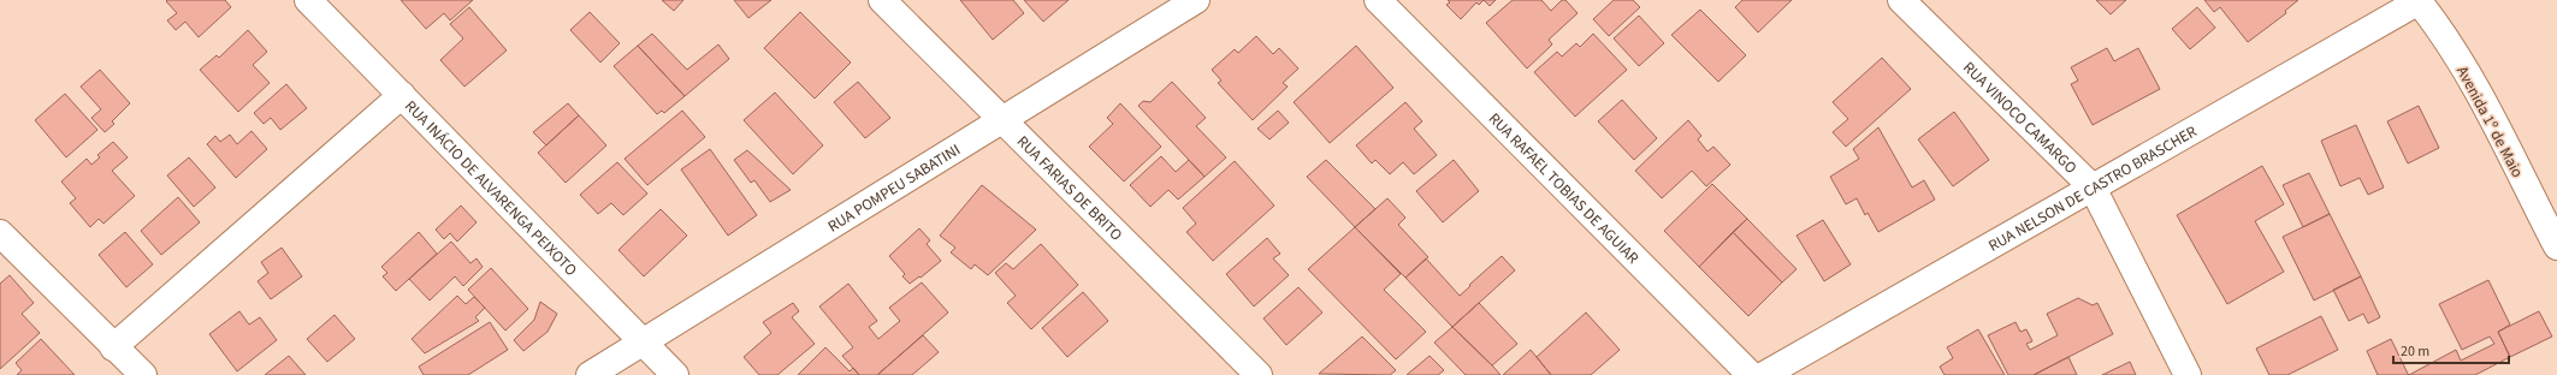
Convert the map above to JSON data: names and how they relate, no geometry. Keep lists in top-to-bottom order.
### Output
{
  "streets": {
    "street": [
      "RUA VINOCO CAMARGO",
      "Avenida 1º de Maio",
      "RUA INÁCIO DE ALVARENGA PEIXOTO",
      "RUA POMPEU SABATINI",
      "RUA FARIAS DE BRITO",
      "RUA RAFAEL TOBIAS DE AGUIAR",
      "RUA NELSON DE CASTRO BRASCHER"
    ]
  },
  "crossings": [
    ["RUA VINOCO CAMARGO", "RUA NELSON DE CASTRO BRASCHER"],
    ["Avenida 1º de Maio", "RUA NELSON DE CASTRO BRASCHER"],
    ["RUA INÁCIO DE ALVARENGA PEIXOTO", "RUA POMPEU SABATINI"],
    ["RUA POMPEU SABATINI", "RUA FARIAS DE BRITO"]
  ],
  "scale_bar": "20 m"
}
